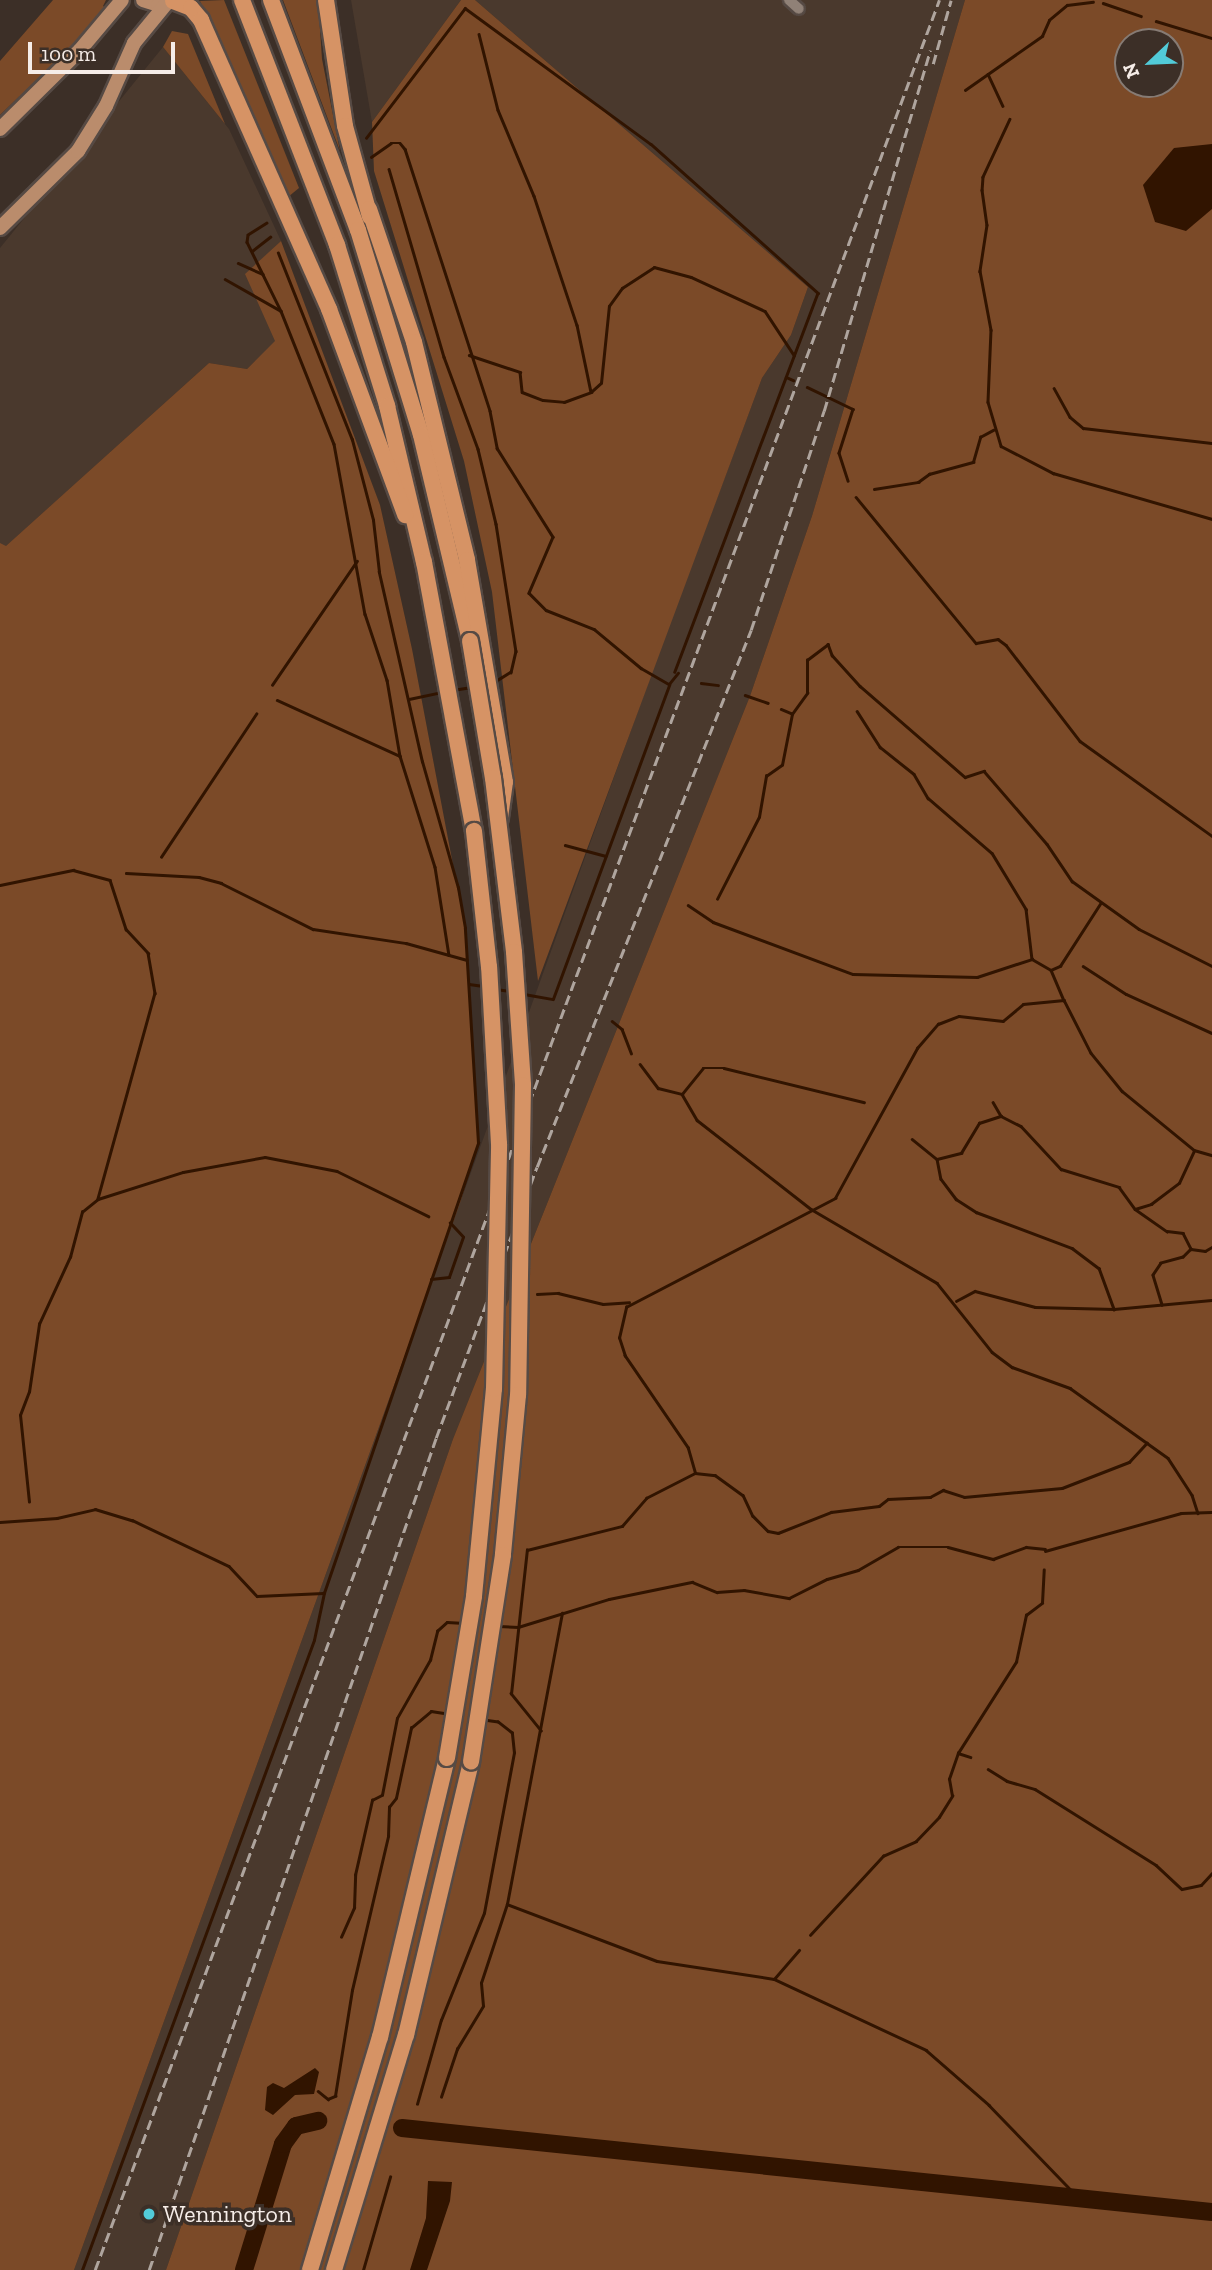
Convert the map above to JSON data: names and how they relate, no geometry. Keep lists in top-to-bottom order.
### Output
{
  "places": ["Wennington"],
  "scale_bar": "100 m",
  "north": "bottom left"
}
